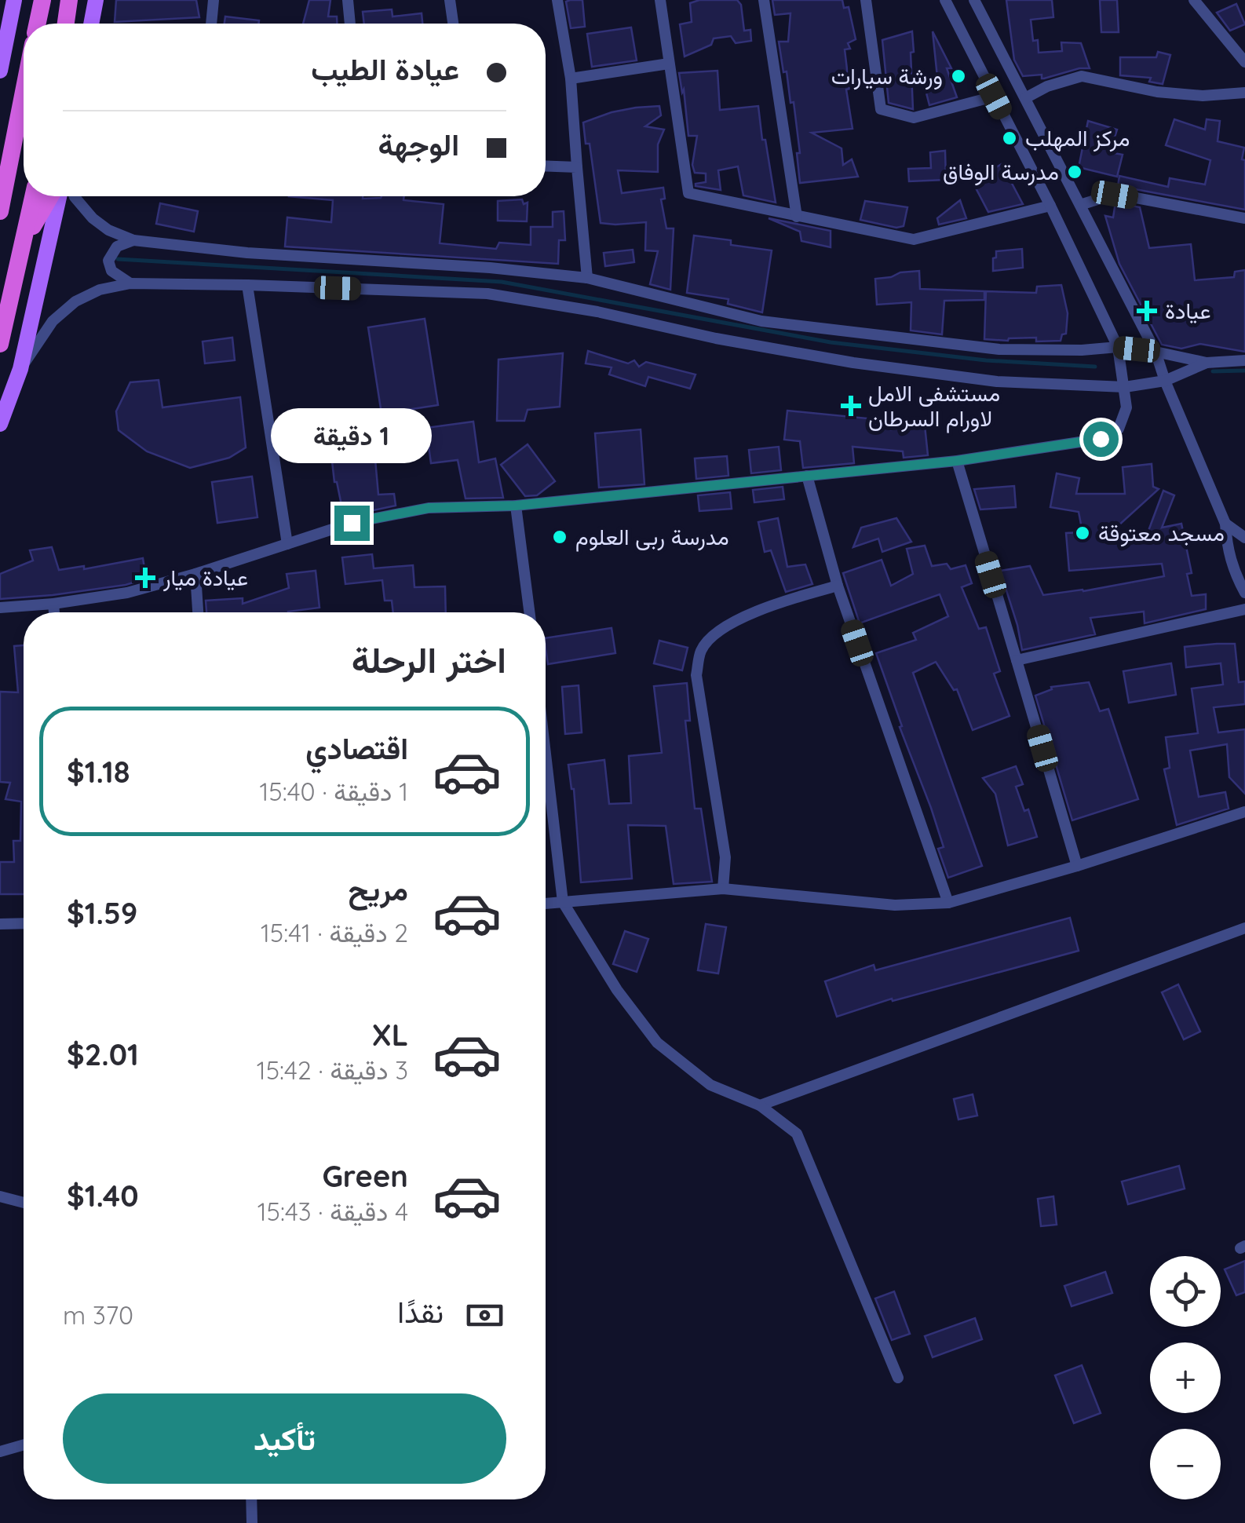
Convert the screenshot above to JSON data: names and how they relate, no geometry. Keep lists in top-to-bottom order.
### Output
{
  "places": {
    "other": [
      "ورشة سيارات",
      "مركز المهلب",
      "مدرسة الوفاق",
      "مسجد معتوقة",
      "مدرسة ربى العلوم"
    ],
    "health": ["عيادة", "مستشفى الامل لاورام السرطان", "عيادة ميار"]
  },
  "page": {
    "banner": ["عيادة الطيب", "الوجهة"],
    "bubble": "1 دقيقة",
    "heading": "اختر الرحلة",
    "list": [
      {
        "name": "اقتصادي",
        "note": "1 دقيقة · 15:40",
        "value": "$1.18"
      },
      {
        "name": "مريح",
        "note": "2 دقيقة · 15:41",
        "value": "$1.59"
      },
      {
        "name": "XL",
        "note": "3 دقيقة · 15:42",
        "value": "$2.01"
      },
      {
        "name": "Green",
        "note": "4 دقيقة · 15:43",
        "value": "$1.40"
      }
    ],
    "map_buttons": ["+", "−"],
    "pay": ["نقدًا", "370 m"],
    "buttons": "تأكيد"
  }
}
